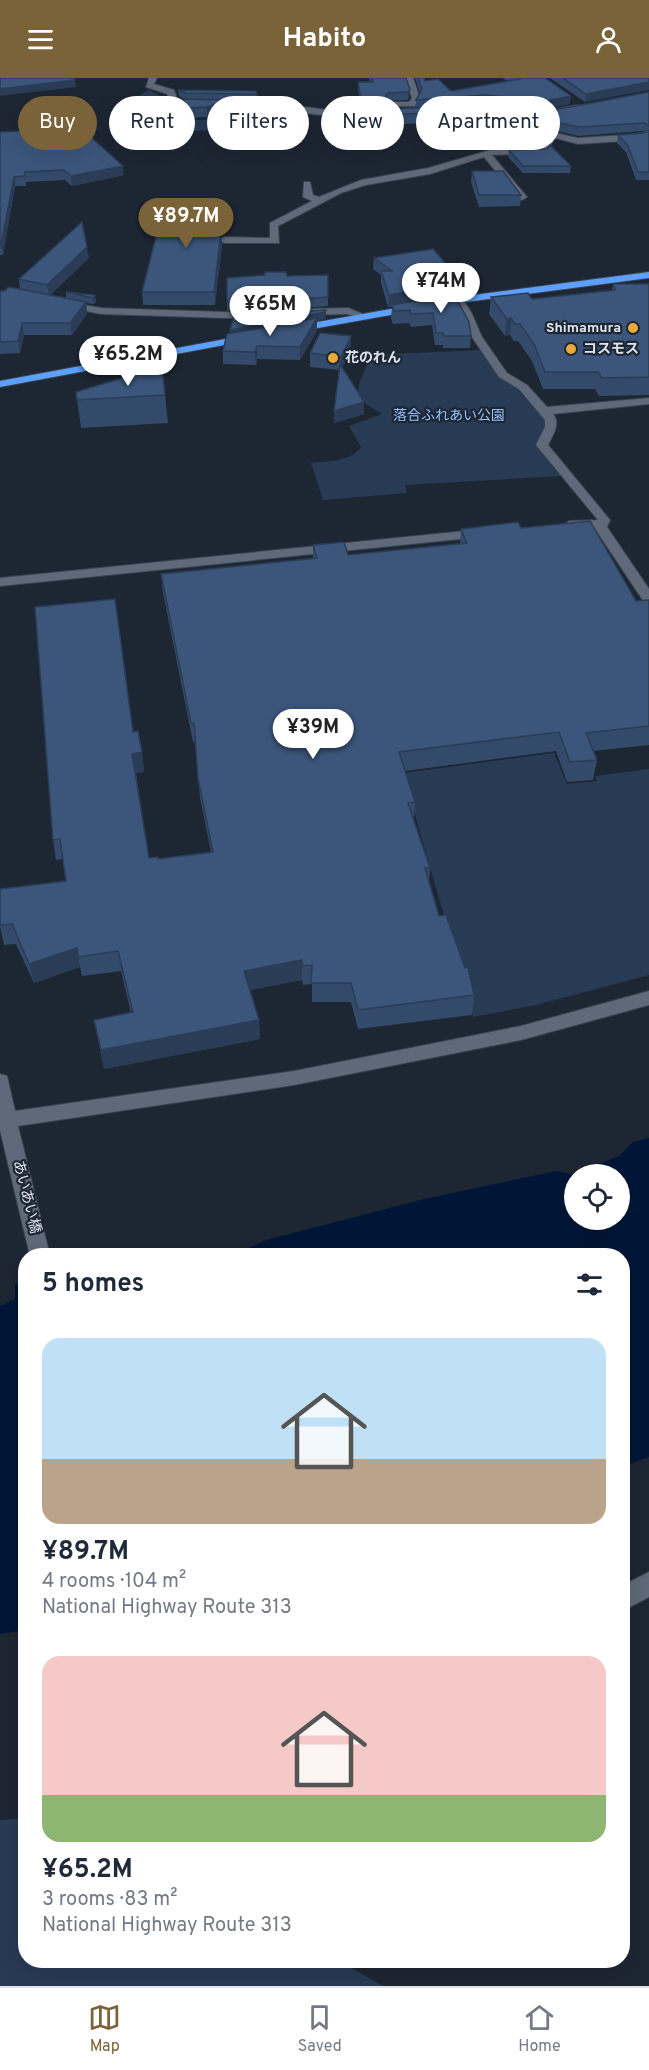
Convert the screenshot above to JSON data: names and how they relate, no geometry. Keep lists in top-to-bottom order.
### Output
{
  "streets": {
    "street": ["あいあい橋"]
  },
  "parks": ["落合ふれあい公園"],
  "places": ["Shimamura", "コスモス", "花のれん"],
  "page": {
    "header": "Habito",
    "chip": [
      "Buy",
      "Rent",
      "Filters",
      "New",
      "Apartment"
    ],
    "price": [
      "¥89.7M",
      "¥74M",
      "¥65M",
      "¥65.2M",
      "¥39M"
    ],
    "heading": "5 homes",
    "list": [
      {
        "name": "¥89.7M",
        "note": "4 rooms · 104 m² · National Highway Route 313"
      },
      {
        "name": "¥65.2M",
        "note": "3 rooms · 83 m² · National Highway Route 313"
      }
    ],
    "tabs": ["Map", "Saved", "Home"]
  }
}
